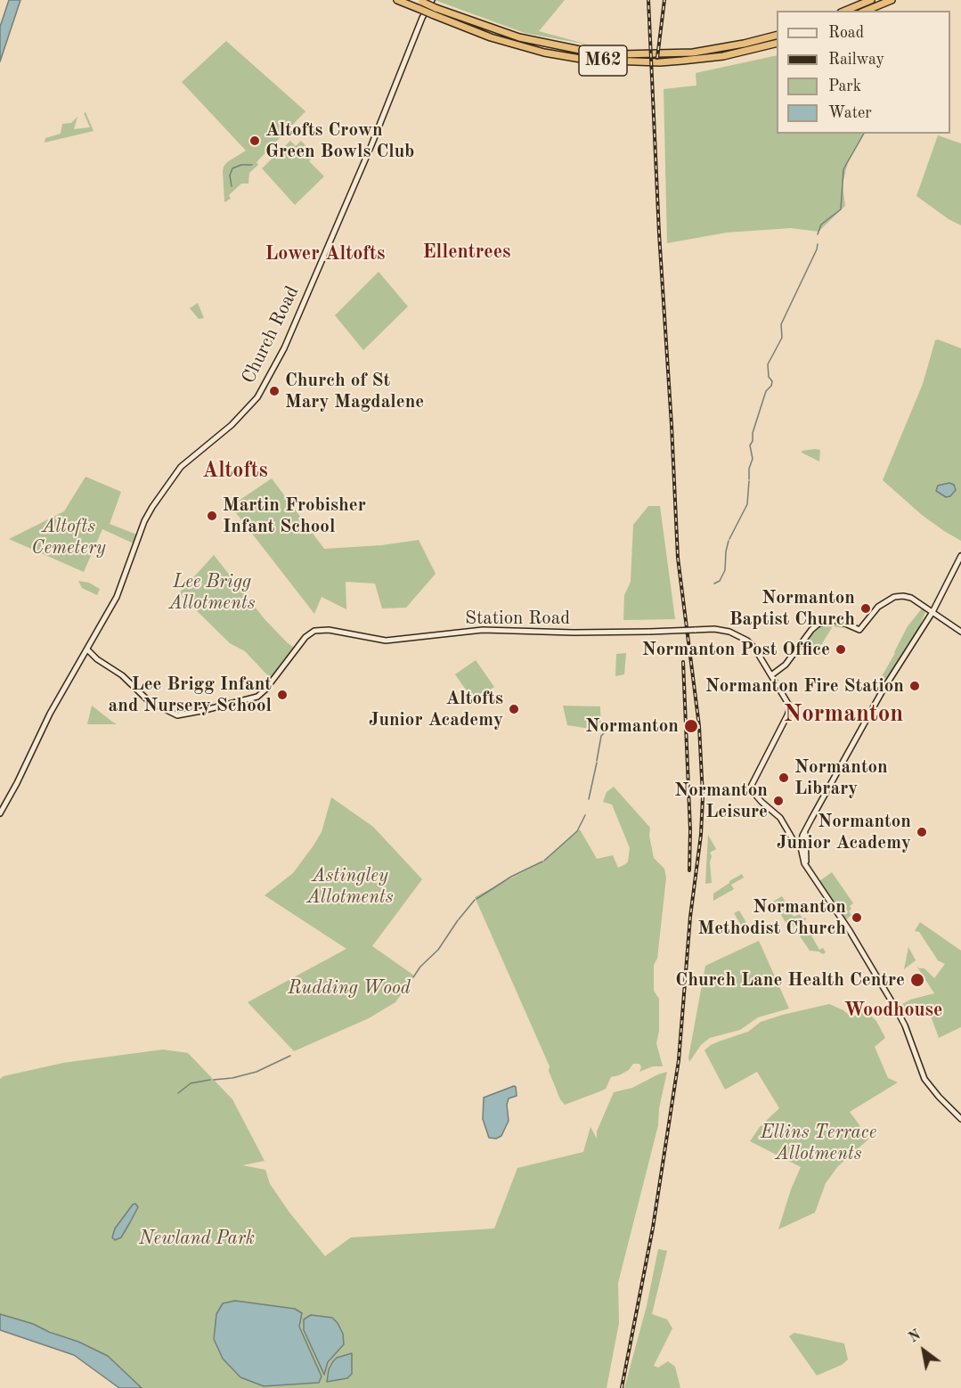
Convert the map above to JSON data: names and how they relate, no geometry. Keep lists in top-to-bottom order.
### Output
{
  "streets": {
    "highway": ["M62"],
    "street": ["Church Road", "Station Road"]
  },
  "crossings": [
    ["Church Road", "Station Road"]
  ],
  "districts": [
    "Ellentrees",
    "Lower Altofts",
    "Altofts",
    "Normanton",
    "Woodhouse"
  ],
  "parks": [
    "Altofts Cemetery",
    "Lee Brigg Allotments",
    "Astingley Allotments",
    "Rudding Wood",
    "Ellins Terrace Allotments",
    "Newland Park"
  ],
  "places": [
    "Altofts Crown Green Bowls Club",
    "Church of St Mary Magdalene",
    "Martin Frobisher Infant School",
    "Normanton Baptist Church",
    "Normanton Post Office",
    "Normanton Fire Station",
    "Lee Brigg Infant and Nursery School",
    "Altofts Junior Academy",
    "Normanton",
    "Normanton Library",
    "Normanton Leisure",
    "Normanton Junior Academy",
    "Normanton Methodist Church",
    "Church Lane Health Centre"
  ],
  "legend": [
    "Road",
    "Railway",
    "Park",
    "Water"
  ],
  "north": "top left"
}
